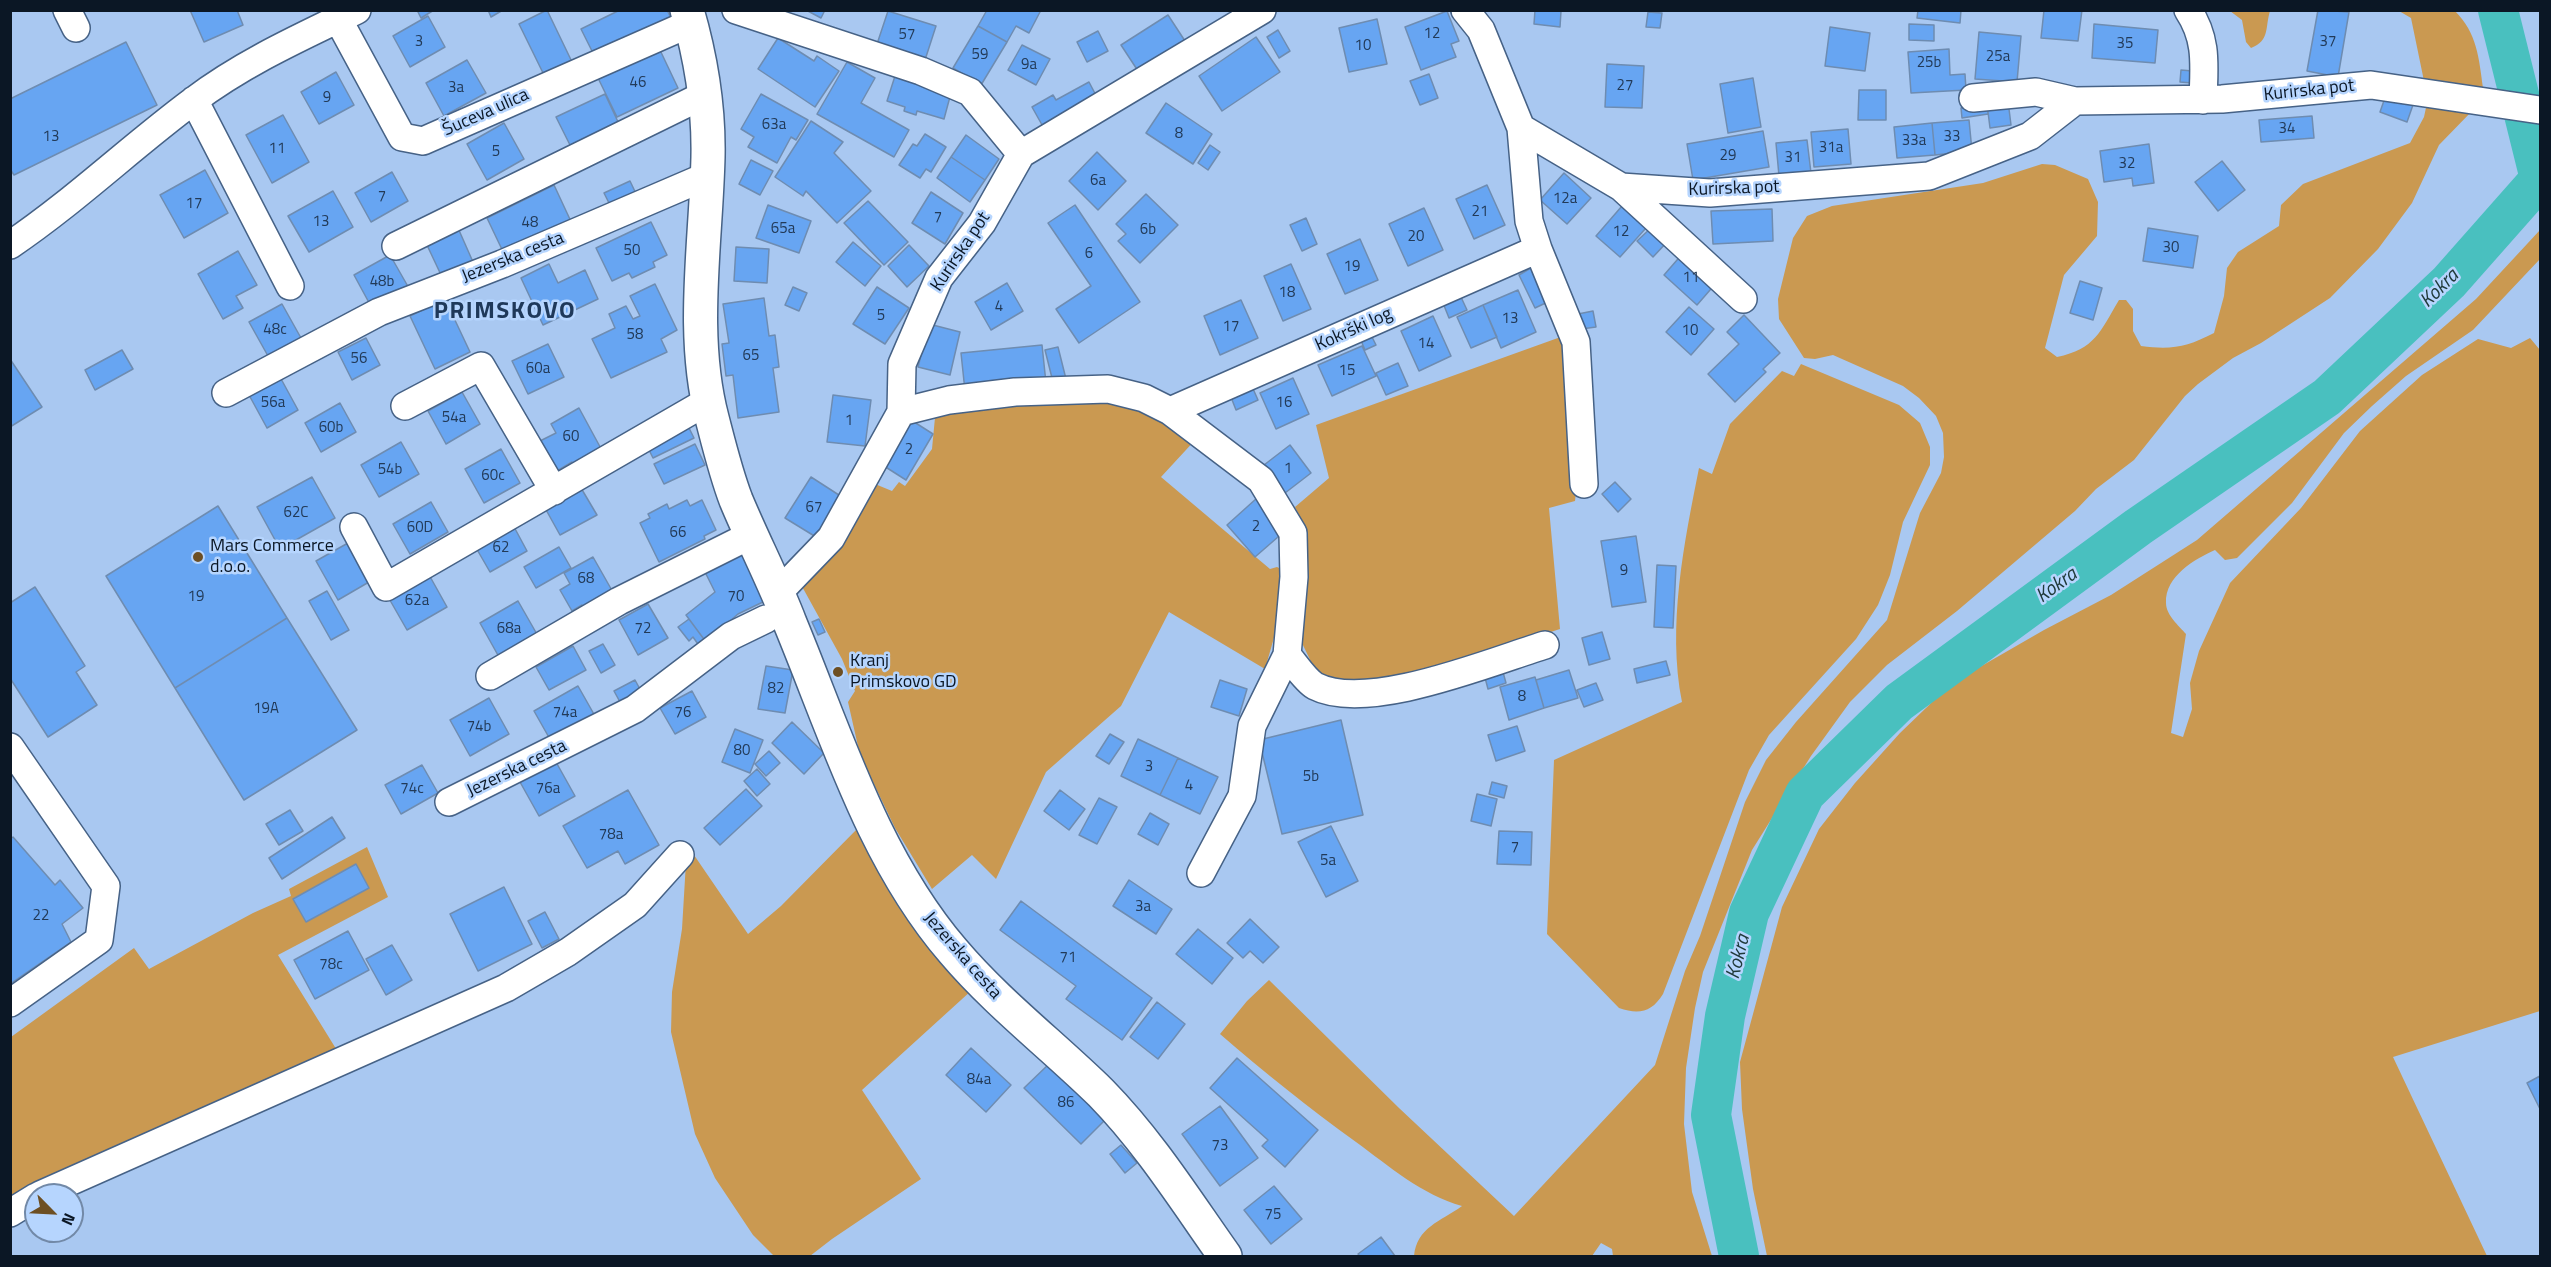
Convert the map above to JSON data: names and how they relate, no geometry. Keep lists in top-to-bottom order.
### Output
{
  "streets": {
    "street": [
      "Kurirska pot",
      "Šuceva ulica",
      "Jezerska cesta",
      "Kokrški log"
    ]
  },
  "crossings": [
    ["Kurirska pot", "Jezerska cesta"],
    ["Šuceva ulica", "Jezerska cesta"]
  ],
  "districts": ["PRIMSKOVO"],
  "water": ["Kokra"],
  "places": ["Mars Commerce d.o.o.", "Kranj Primskovo GD"],
  "house_numbers": [
    "12",
    "57",
    "3",
    "37",
    "35",
    "10",
    "59",
    "25a",
    "25b",
    "9a",
    "46",
    "27",
    "3a",
    "9",
    "63a",
    "34",
    "8",
    "13",
    "33",
    "33a",
    "31a",
    "11",
    "5",
    "29",
    "31",
    "32",
    "6a",
    "7",
    "12a",
    "17",
    "21",
    "7",
    "13",
    "48",
    "65a",
    "6b",
    "12",
    "20",
    "30",
    "50",
    "6",
    "19",
    "11",
    "48b",
    "18",
    "4",
    "5",
    "13",
    "17",
    "48c",
    "10",
    "58",
    "14",
    "65",
    "56",
    "60a",
    "15",
    "56a",
    "16",
    "54a",
    "1",
    "60b",
    "60",
    "2",
    "1",
    "54b",
    "60c",
    "67",
    "62C",
    "2",
    "60D",
    "66",
    "62",
    "9",
    "68",
    "19",
    "70",
    "62a",
    "68a",
    "72",
    "82",
    "8",
    "19A",
    "74a",
    "76",
    "74b",
    "80",
    "3",
    "5b",
    "4",
    "74c",
    "76a",
    "78a",
    "7",
    "5a",
    "3a",
    "22",
    "71",
    "78c",
    "84a",
    "86",
    "73",
    "75"
  ],
  "north": "bottom right"
}
